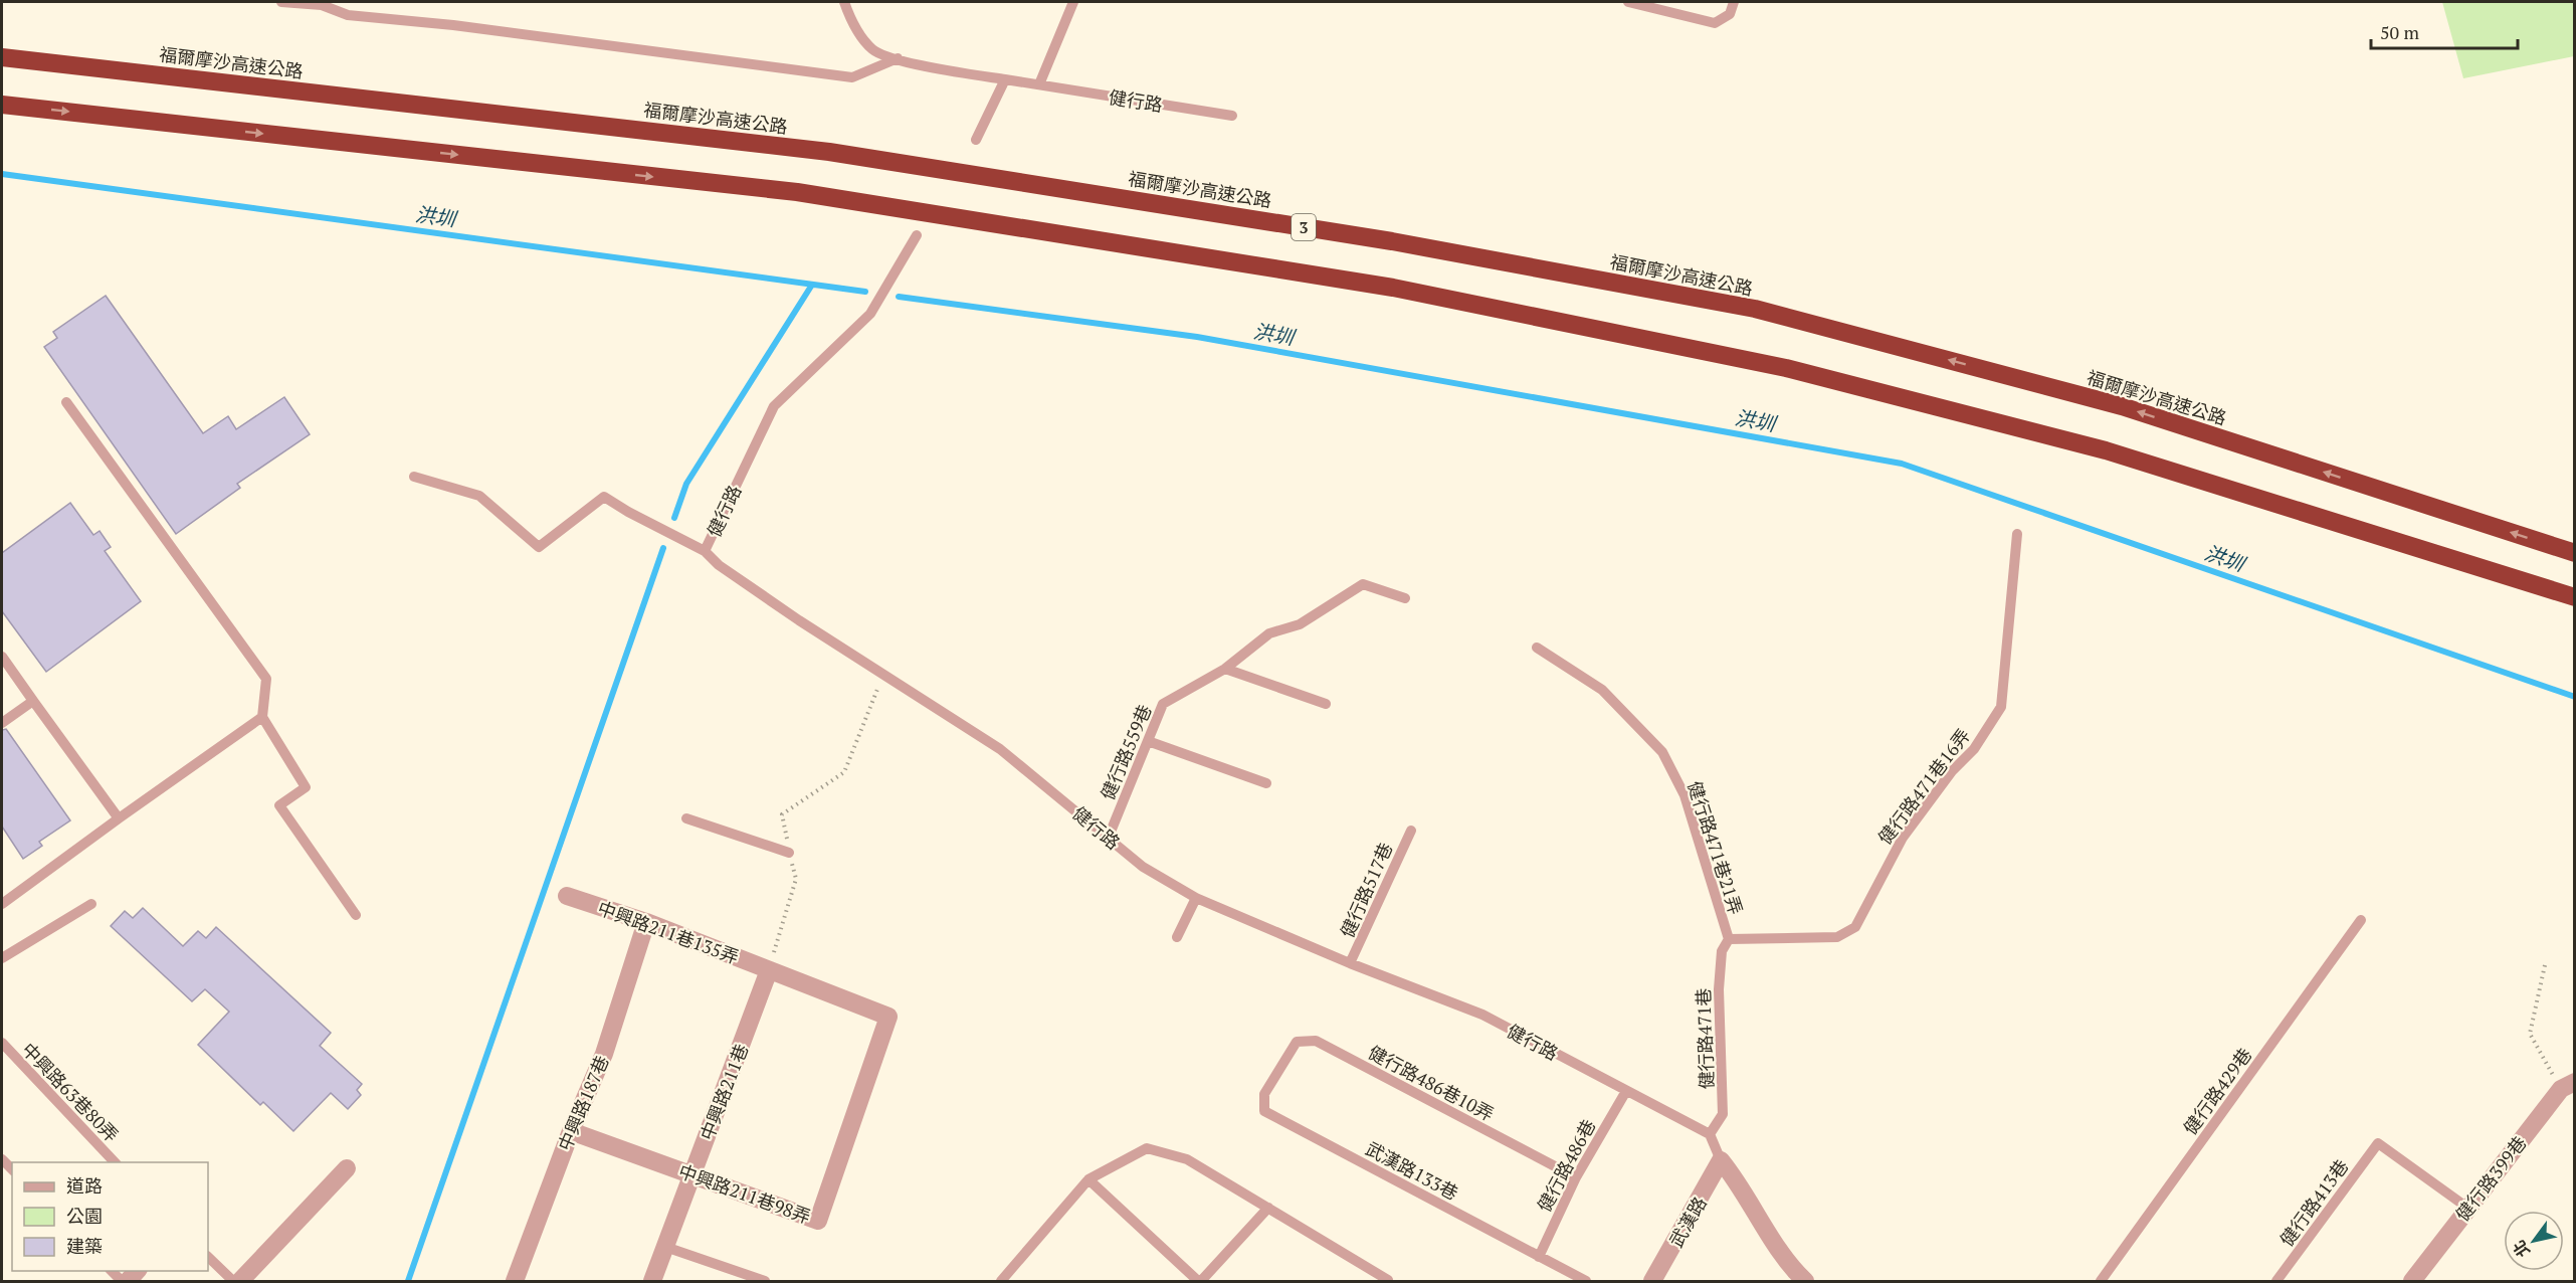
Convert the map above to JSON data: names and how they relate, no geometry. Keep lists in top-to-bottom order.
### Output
{
  "streets": {
    "highway": ["福爾摩沙高速公路", "3"],
    "street": [
      "中興路211巷135弄",
      "中興路211巷",
      "中興路187巷",
      "健行路399巷",
      "中興路211巷98弄",
      "武漢路"
    ],
    "lane": [
      "健行路",
      "健行路559巷",
      "健行路471巷16弄",
      "健行路471巷21弄",
      "健行路517巷",
      "健行路471巷",
      "健行路486巷10弄",
      "健行路429巷",
      "中興路63巷80弄",
      "健行路486巷",
      "武漢路133巷",
      "健行路413巷"
    ]
  },
  "crossings": [
    ["健行路", "健行路559巷"],
    ["健行路", "健行路517巷"],
    ["健行路", "健行路471巷"],
    ["健行路", "健行路486巷"],
    ["健行路471巷16弄", "健行路471巷21弄"],
    ["健行路471巷16弄", "健行路471巷"],
    ["健行路471巷21弄", "健行路471巷"],
    ["中興路211巷135弄", "中興路211巷"],
    ["中興路211巷135弄", "中興路187巷"],
    ["中興路211巷135弄", "中興路211巷98弄"],
    ["健行路486巷10弄", "健行路486巷"],
    ["健行路486巷10弄", "武漢路133巷"],
    ["中興路211巷", "中興路211巷98弄"],
    ["中興路187巷", "中興路211巷98弄"],
    ["健行路486巷", "武漢路133巷"],
    ["健行路399巷", "健行路413巷"]
  ],
  "water": ["洪圳"],
  "legend": ["道路", "公園", "建築"],
  "scale_bar": "50 m",
  "north": "bottom left"
}
